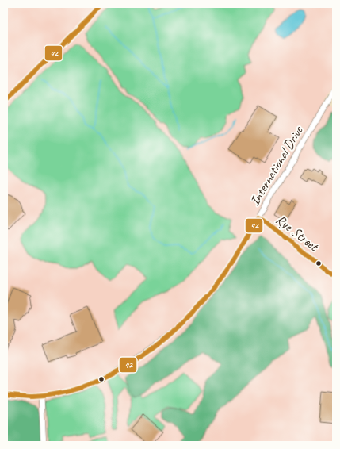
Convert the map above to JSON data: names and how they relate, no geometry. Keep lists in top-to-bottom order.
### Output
{
  "streets": {
    "street": ["International Drive", "Rye Street"]
  },
  "crossings": [
    ["International Drive", "Rye Street"]
  ],
  "lines": ["transit line 42"]
}
